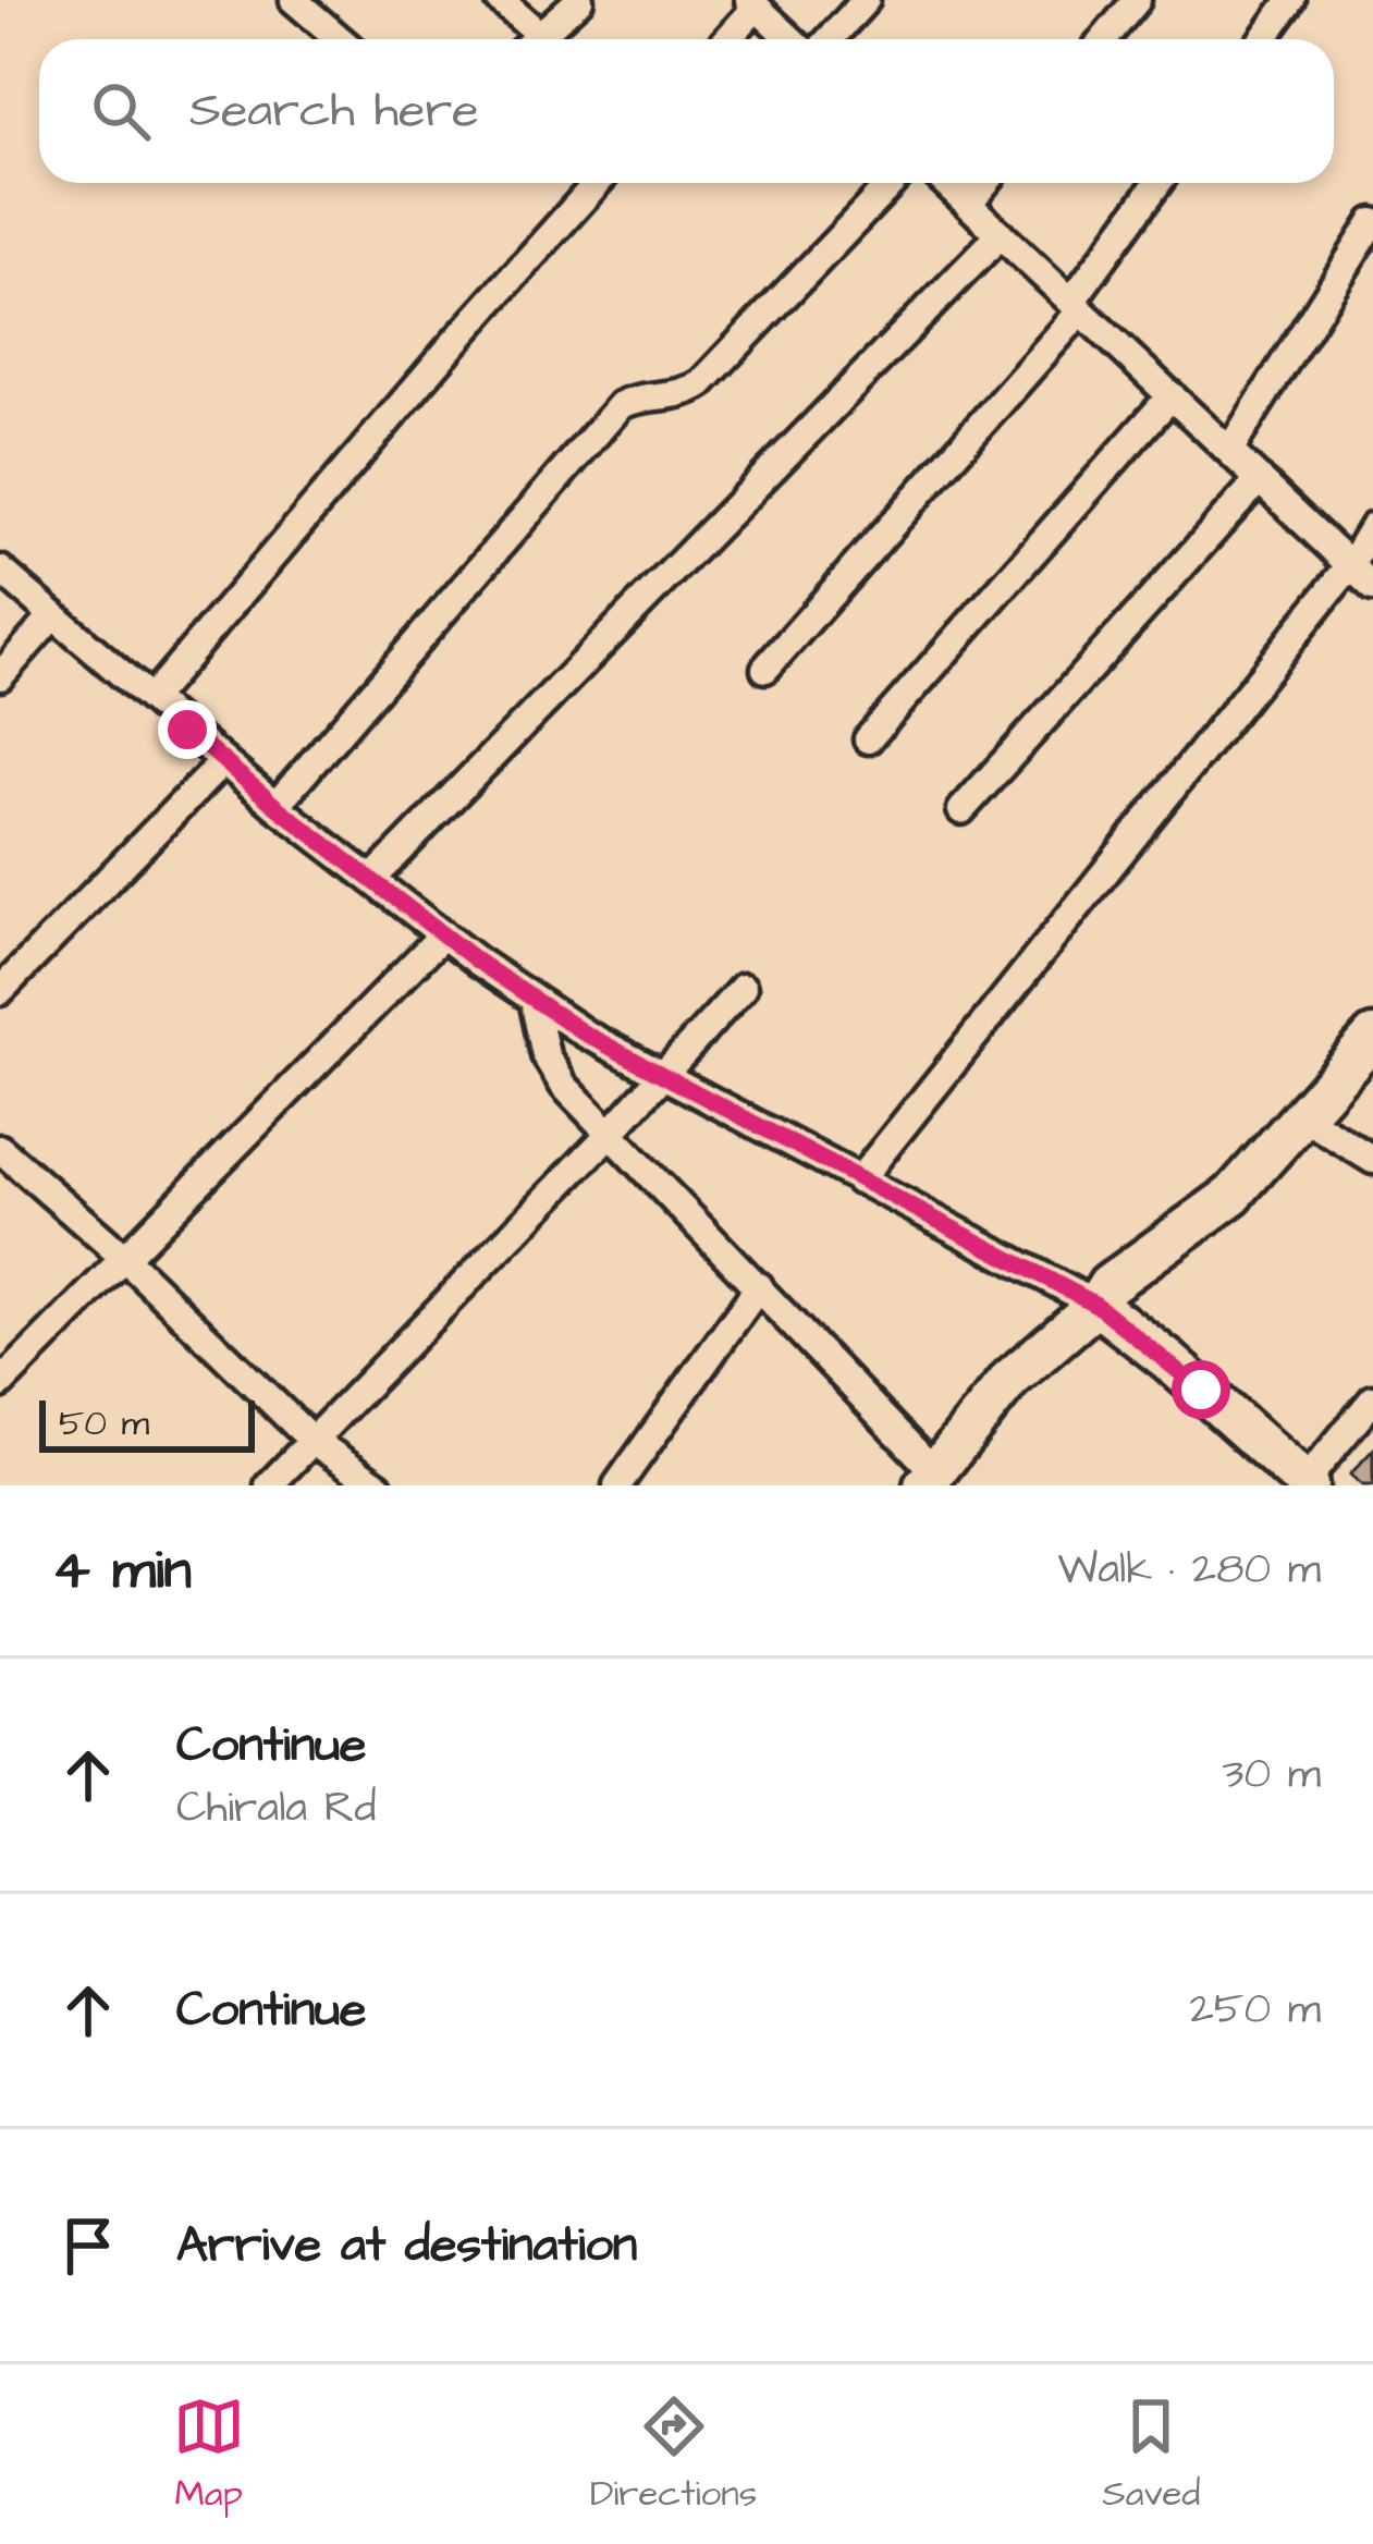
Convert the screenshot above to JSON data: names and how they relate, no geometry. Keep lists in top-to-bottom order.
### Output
{
  "scale_bar": "50 m",
  "page": {
    "search": "Search here",
    "scale": "50 m",
    "heading": ["4 min", "Walk · 280 m"],
    "list": [
      ["Continue", "Chirala Rd", "30 m"],
      ["Continue", "250 m"],
      "Arrive at destination"
    ],
    "nav": ["Map", "Directions", "Saved"]
  }
}
